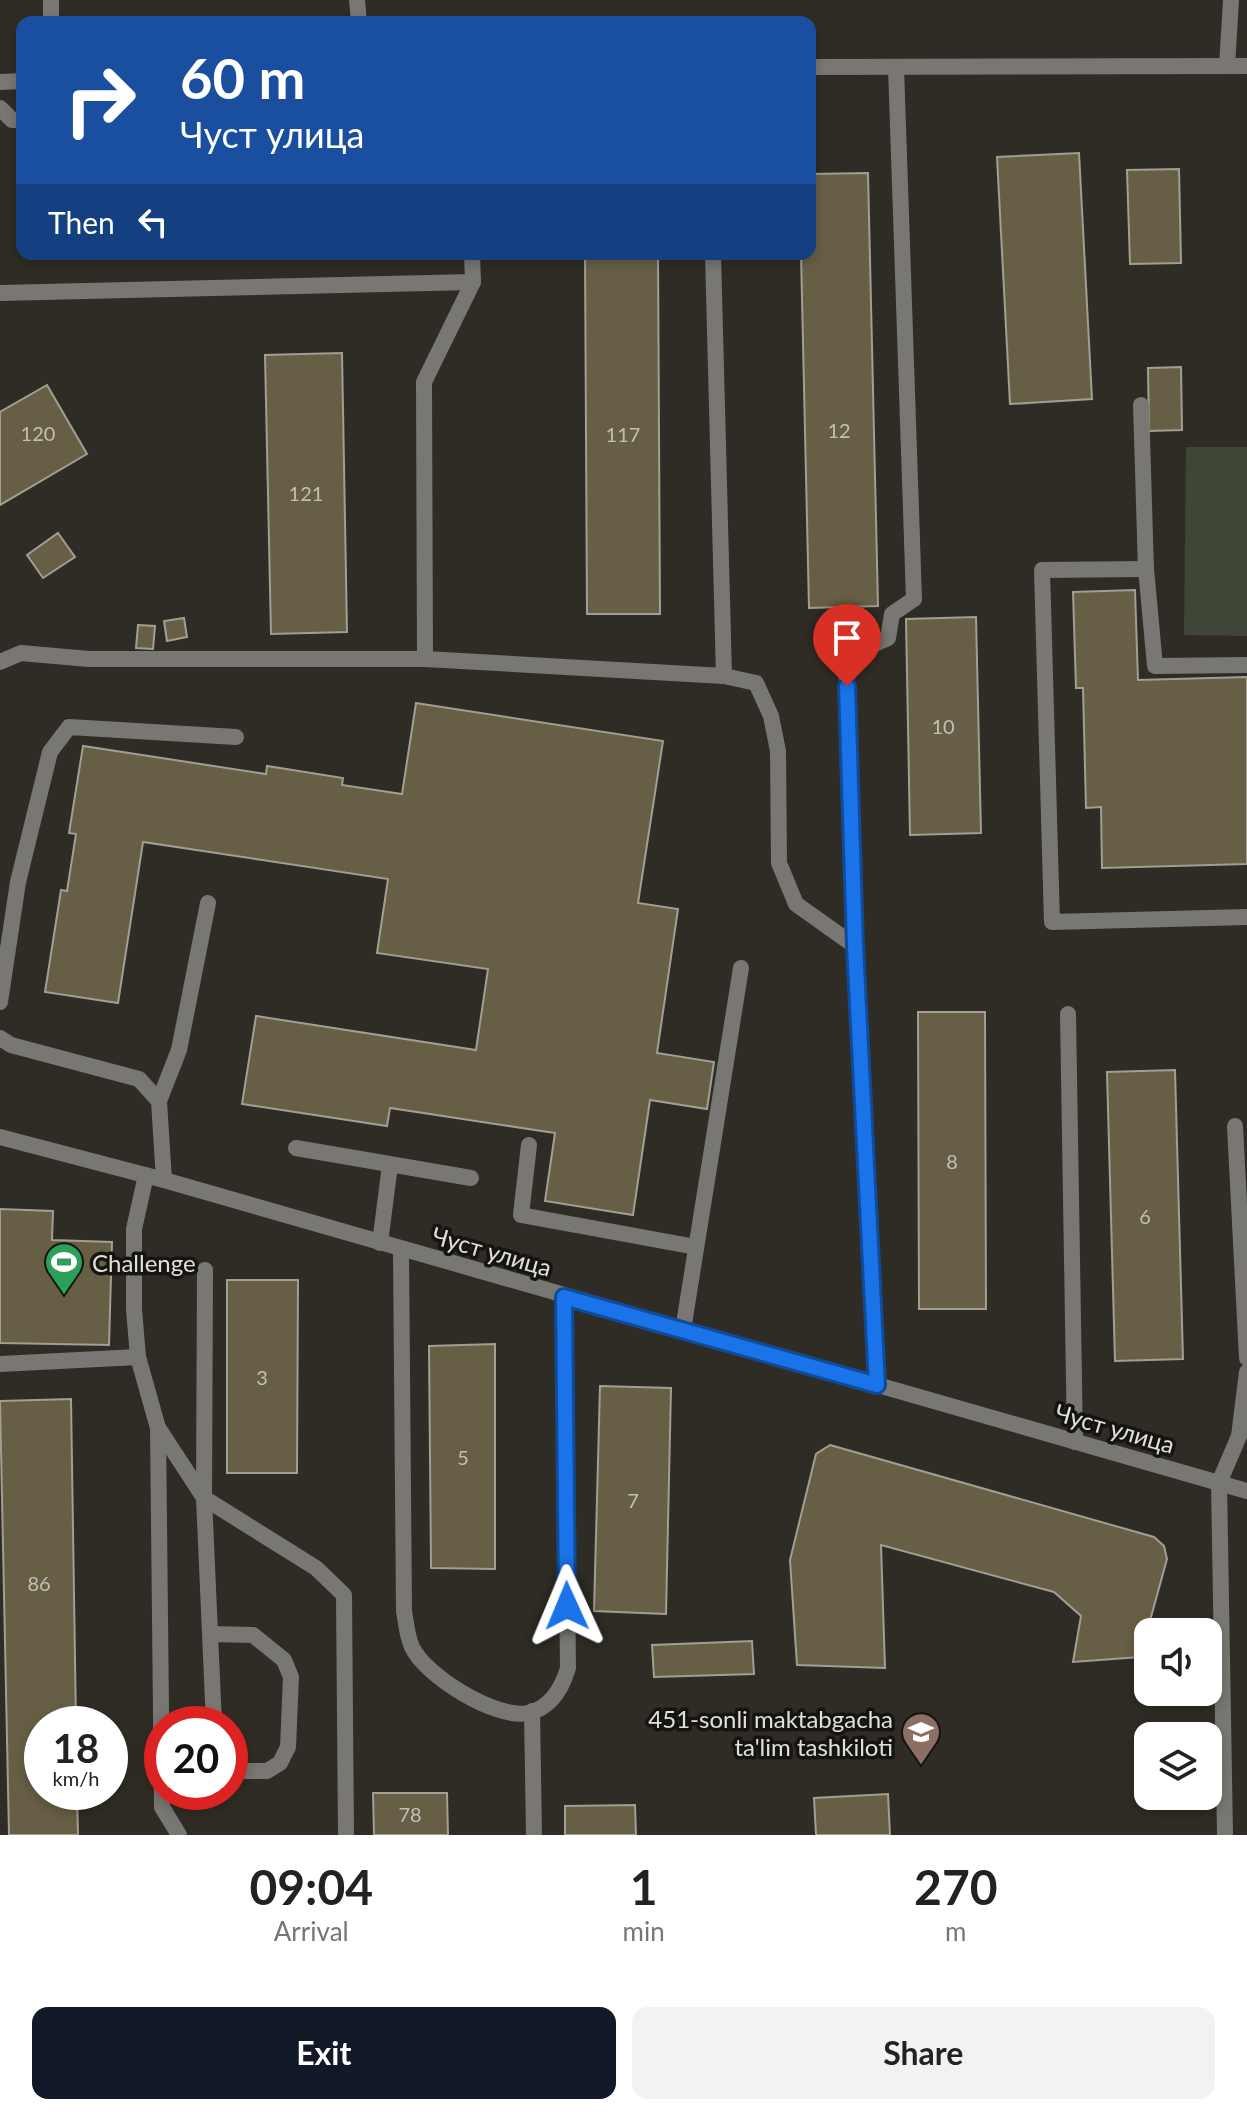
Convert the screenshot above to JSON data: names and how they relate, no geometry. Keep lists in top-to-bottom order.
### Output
{
  "streets": {
    "street": ["Чуст улица"]
  },
  "places": {
    "sports": ["Challenge"],
    "school or university": ["451-sonli maktabgacha ta'lim tashkiloti"]
  },
  "house_numbers": [
    "12",
    "120",
    "117",
    "121",
    "10",
    "8",
    "6",
    "3",
    "5",
    "7",
    "86",
    "78"
  ],
  "page": {
    "turn": ["60 m", "Чуст улица"],
    "then": "Then",
    "speed": "18 km/h",
    "limit": "20",
    "eta": [
      "09:04",
      "Arrival",
      "1",
      "min",
      "270",
      "m"
    ],
    "buttons": ["Exit", "Share"]
  }
}
